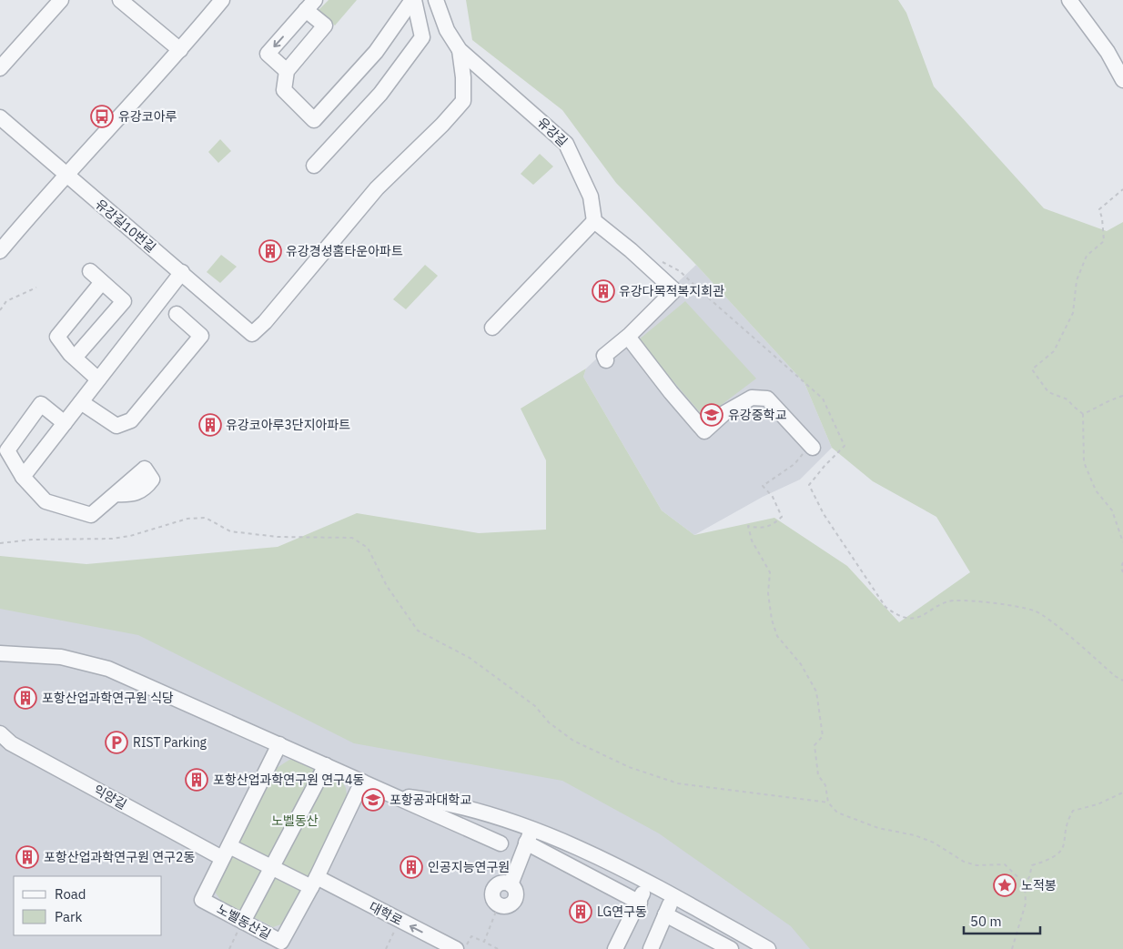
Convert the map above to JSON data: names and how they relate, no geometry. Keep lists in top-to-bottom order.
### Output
{
  "streets": {
    "street": [
      "유강길",
      "유강길10번길",
      "익양길",
      "대학로",
      "노벨동산길"
    ]
  },
  "crossings": [
    ["유강길", "유강길10번길"],
    ["익양길", "대학로"],
    ["익양길", "노벨동산길"],
    ["대학로", "노벨동산길"]
  ],
  "parks": ["노벨동산"],
  "places": {
    "bus stop": ["유강코아루"],
    "building": [
      "유강경성홈타운아파트",
      "유강다목적복지회관",
      "유강코아루3단지아파트",
      "포항산업과학연구원 식당",
      "포항산업과학연구원 연구4동",
      "포항산업과학연구원 연구2동",
      "인공지능연구원",
      "LG연구동"
    ],
    "school or university": ["유강중학교", "포항공과대학교"],
    "parking": ["RIST Parking"],
    "place": ["노적봉"]
  },
  "legend": ["Road", "Park"],
  "scale_bar": "50 m"
}
